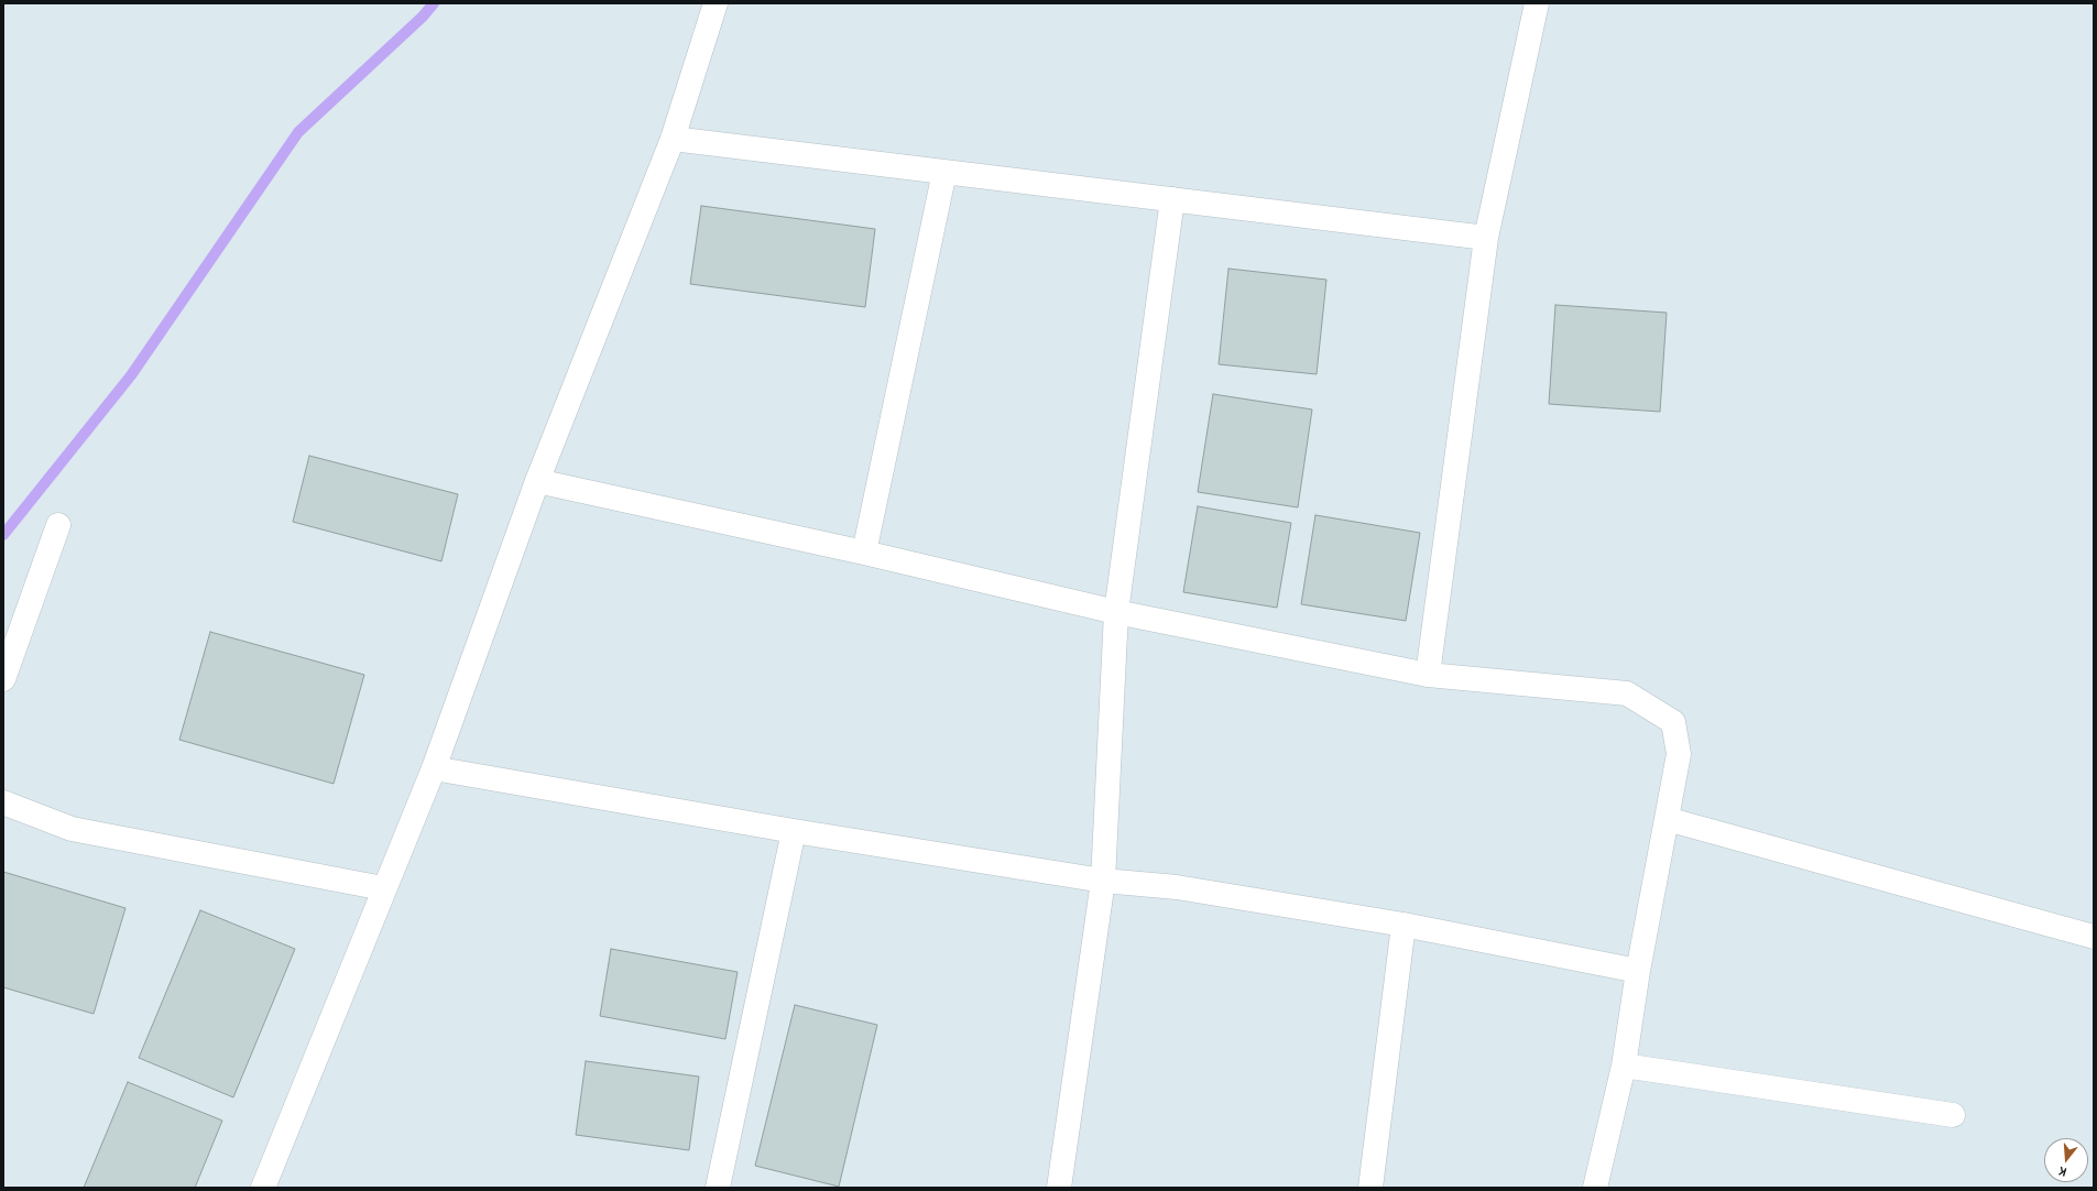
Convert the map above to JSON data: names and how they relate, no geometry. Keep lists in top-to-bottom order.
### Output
{
  "north": "bottom"
}
